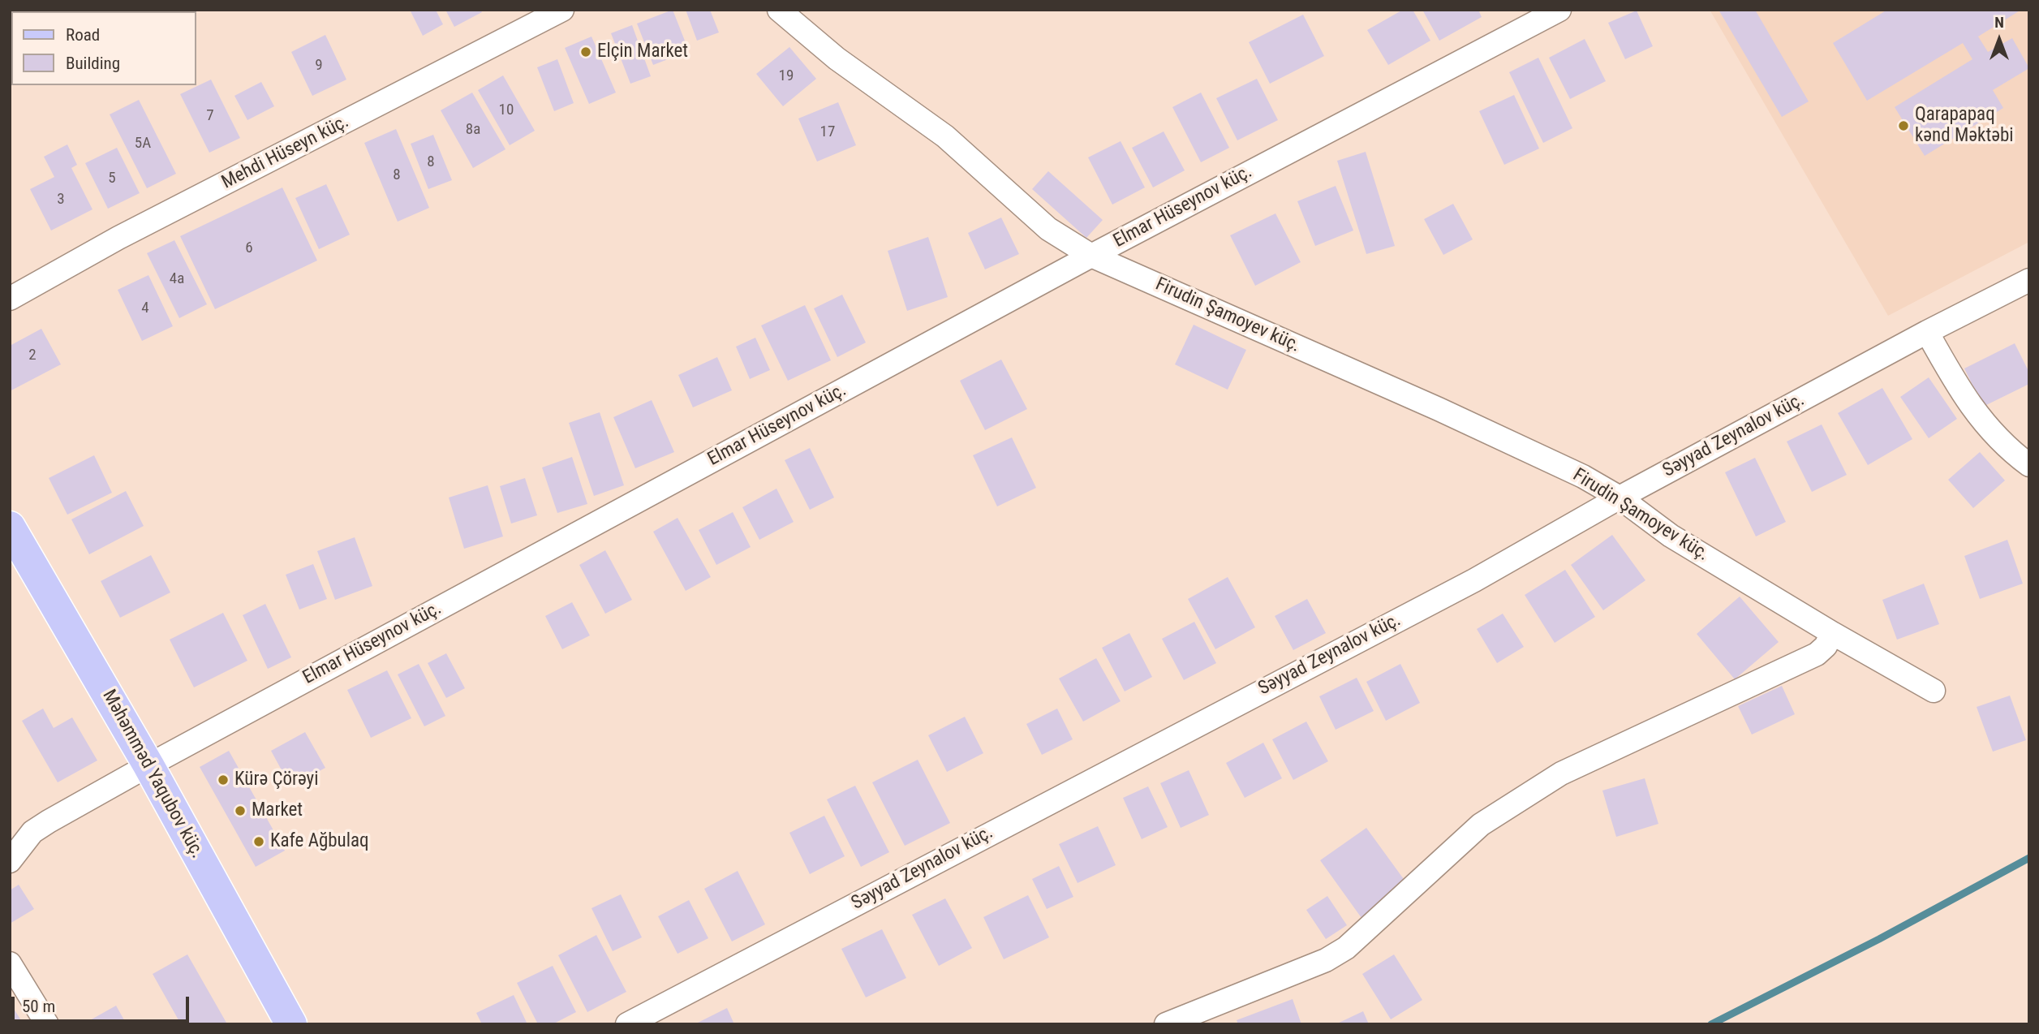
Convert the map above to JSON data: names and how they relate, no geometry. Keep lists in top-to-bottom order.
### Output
{
  "streets": {
    "main road": ["Məhəmməd Yaqubov küç."],
    "street": [
      "Mehdi Hüseyn küç.",
      "Elmar Hüseynov küç.",
      "Firudin Şamoyev küç.",
      "Səyyad Zeynalov küç."
    ]
  },
  "crossings": [
    ["Elmar Hüseynov küç.", "Firudin Şamoyev küç."],
    ["Elmar Hüseynov küç.", "Məhəmməd Yaqubov küç."],
    ["Firudin Şamoyev küç.", "Səyyad Zeynalov küç."]
  ],
  "places": [
    "Elçin Market",
    "Qarapapaq kənd Məktəbi",
    "Kürə Çörəyi",
    "Market",
    "Kafe Ağbulaq"
  ],
  "house_numbers": [
    "9",
    "19",
    "10",
    "7",
    "8a",
    "17",
    "5A",
    "8",
    "8",
    "5",
    "3",
    "6",
    "4a",
    "4",
    "2"
  ],
  "legend": ["Road", "Building"],
  "scale_bar": "50 m",
  "north": "top"
}
